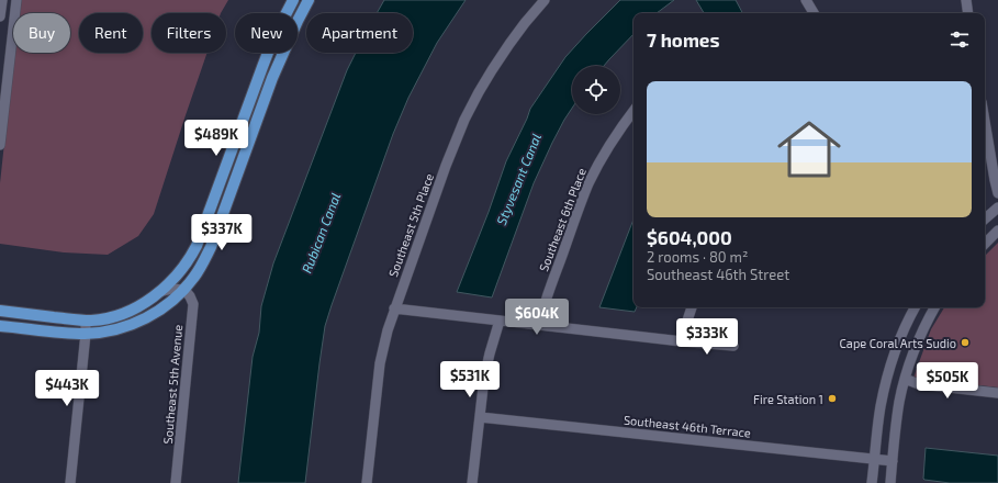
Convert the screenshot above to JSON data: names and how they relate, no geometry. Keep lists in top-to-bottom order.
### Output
{
  "streets": {
    "street": [
      "Southeast 6th Place",
      "Southeast 5th Place",
      "Southeast 5th Avenue",
      "Southeast 46th Terrace"
    ]
  },
  "water": ["Styvesant Canal", "Rubican Canal"],
  "places": ["Cape Coral Arts Sudio", "Fire Station 1"],
  "page": {
    "chip": [
      "Buy",
      "Rent",
      "Filters",
      "New",
      "Apartment"
    ],
    "heading": "7 homes",
    "list": [
      {
        "name": "$604,000",
        "note": "2 rooms · 80 m² · Southeast 46th Street"
      }
    ],
    "price": [
      "$489K",
      "$337K",
      "$604K",
      "$333K",
      "$531K",
      "$505K",
      "$443K"
    ]
  }
}
